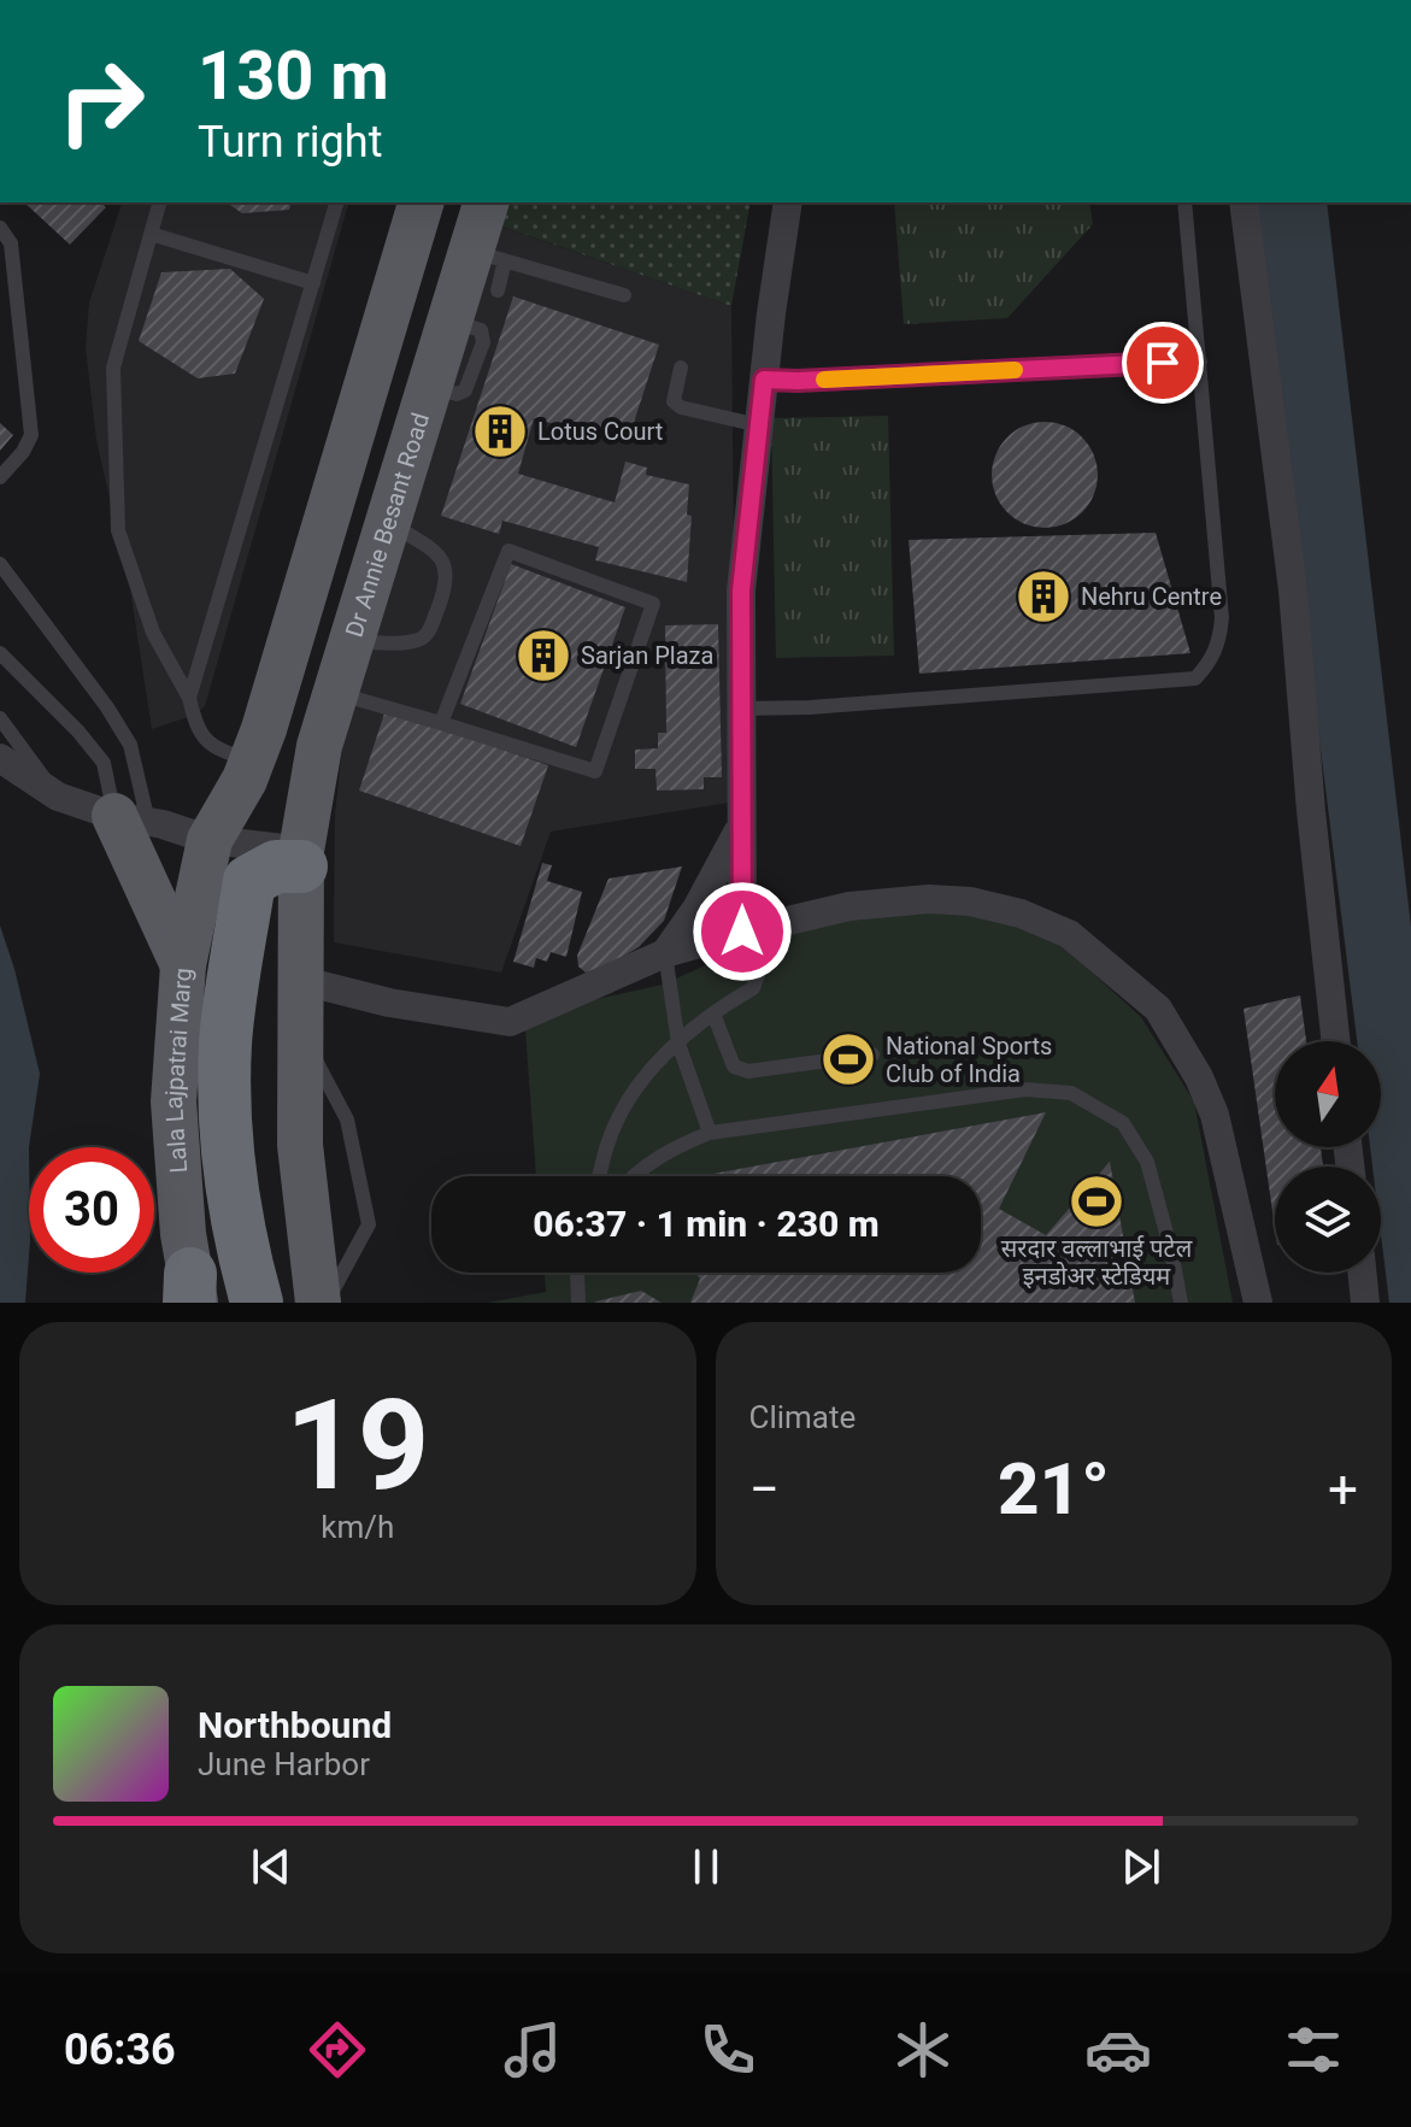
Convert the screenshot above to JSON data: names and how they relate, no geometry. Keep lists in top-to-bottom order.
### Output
{
  "streets": {
    "main road": ["Dr Annie Besant Road", "Lala Lajpatrai Marg"]
  },
  "places": {
    "building": ["Lotus Court", "Nehru Centre", "Sarjan Plaza"],
    "sports": ["National Sports Club of India", "सरदार वल्लाभाई पटेल इनडोअर स्टेडियम"]
  },
  "north": "top",
  "page": {
    "turn": ["130 m", "Turn right"],
    "limit": "30",
    "trip": "06:37 · 1 min · 230 m",
    "tile": [
      ["19", "km/h"],
      "Climate"
    ],
    "heat": ["−", "21°", "+"],
    "song": ["Northbound", "June Harbor"],
    "tabs": "06:36"
  }
}
